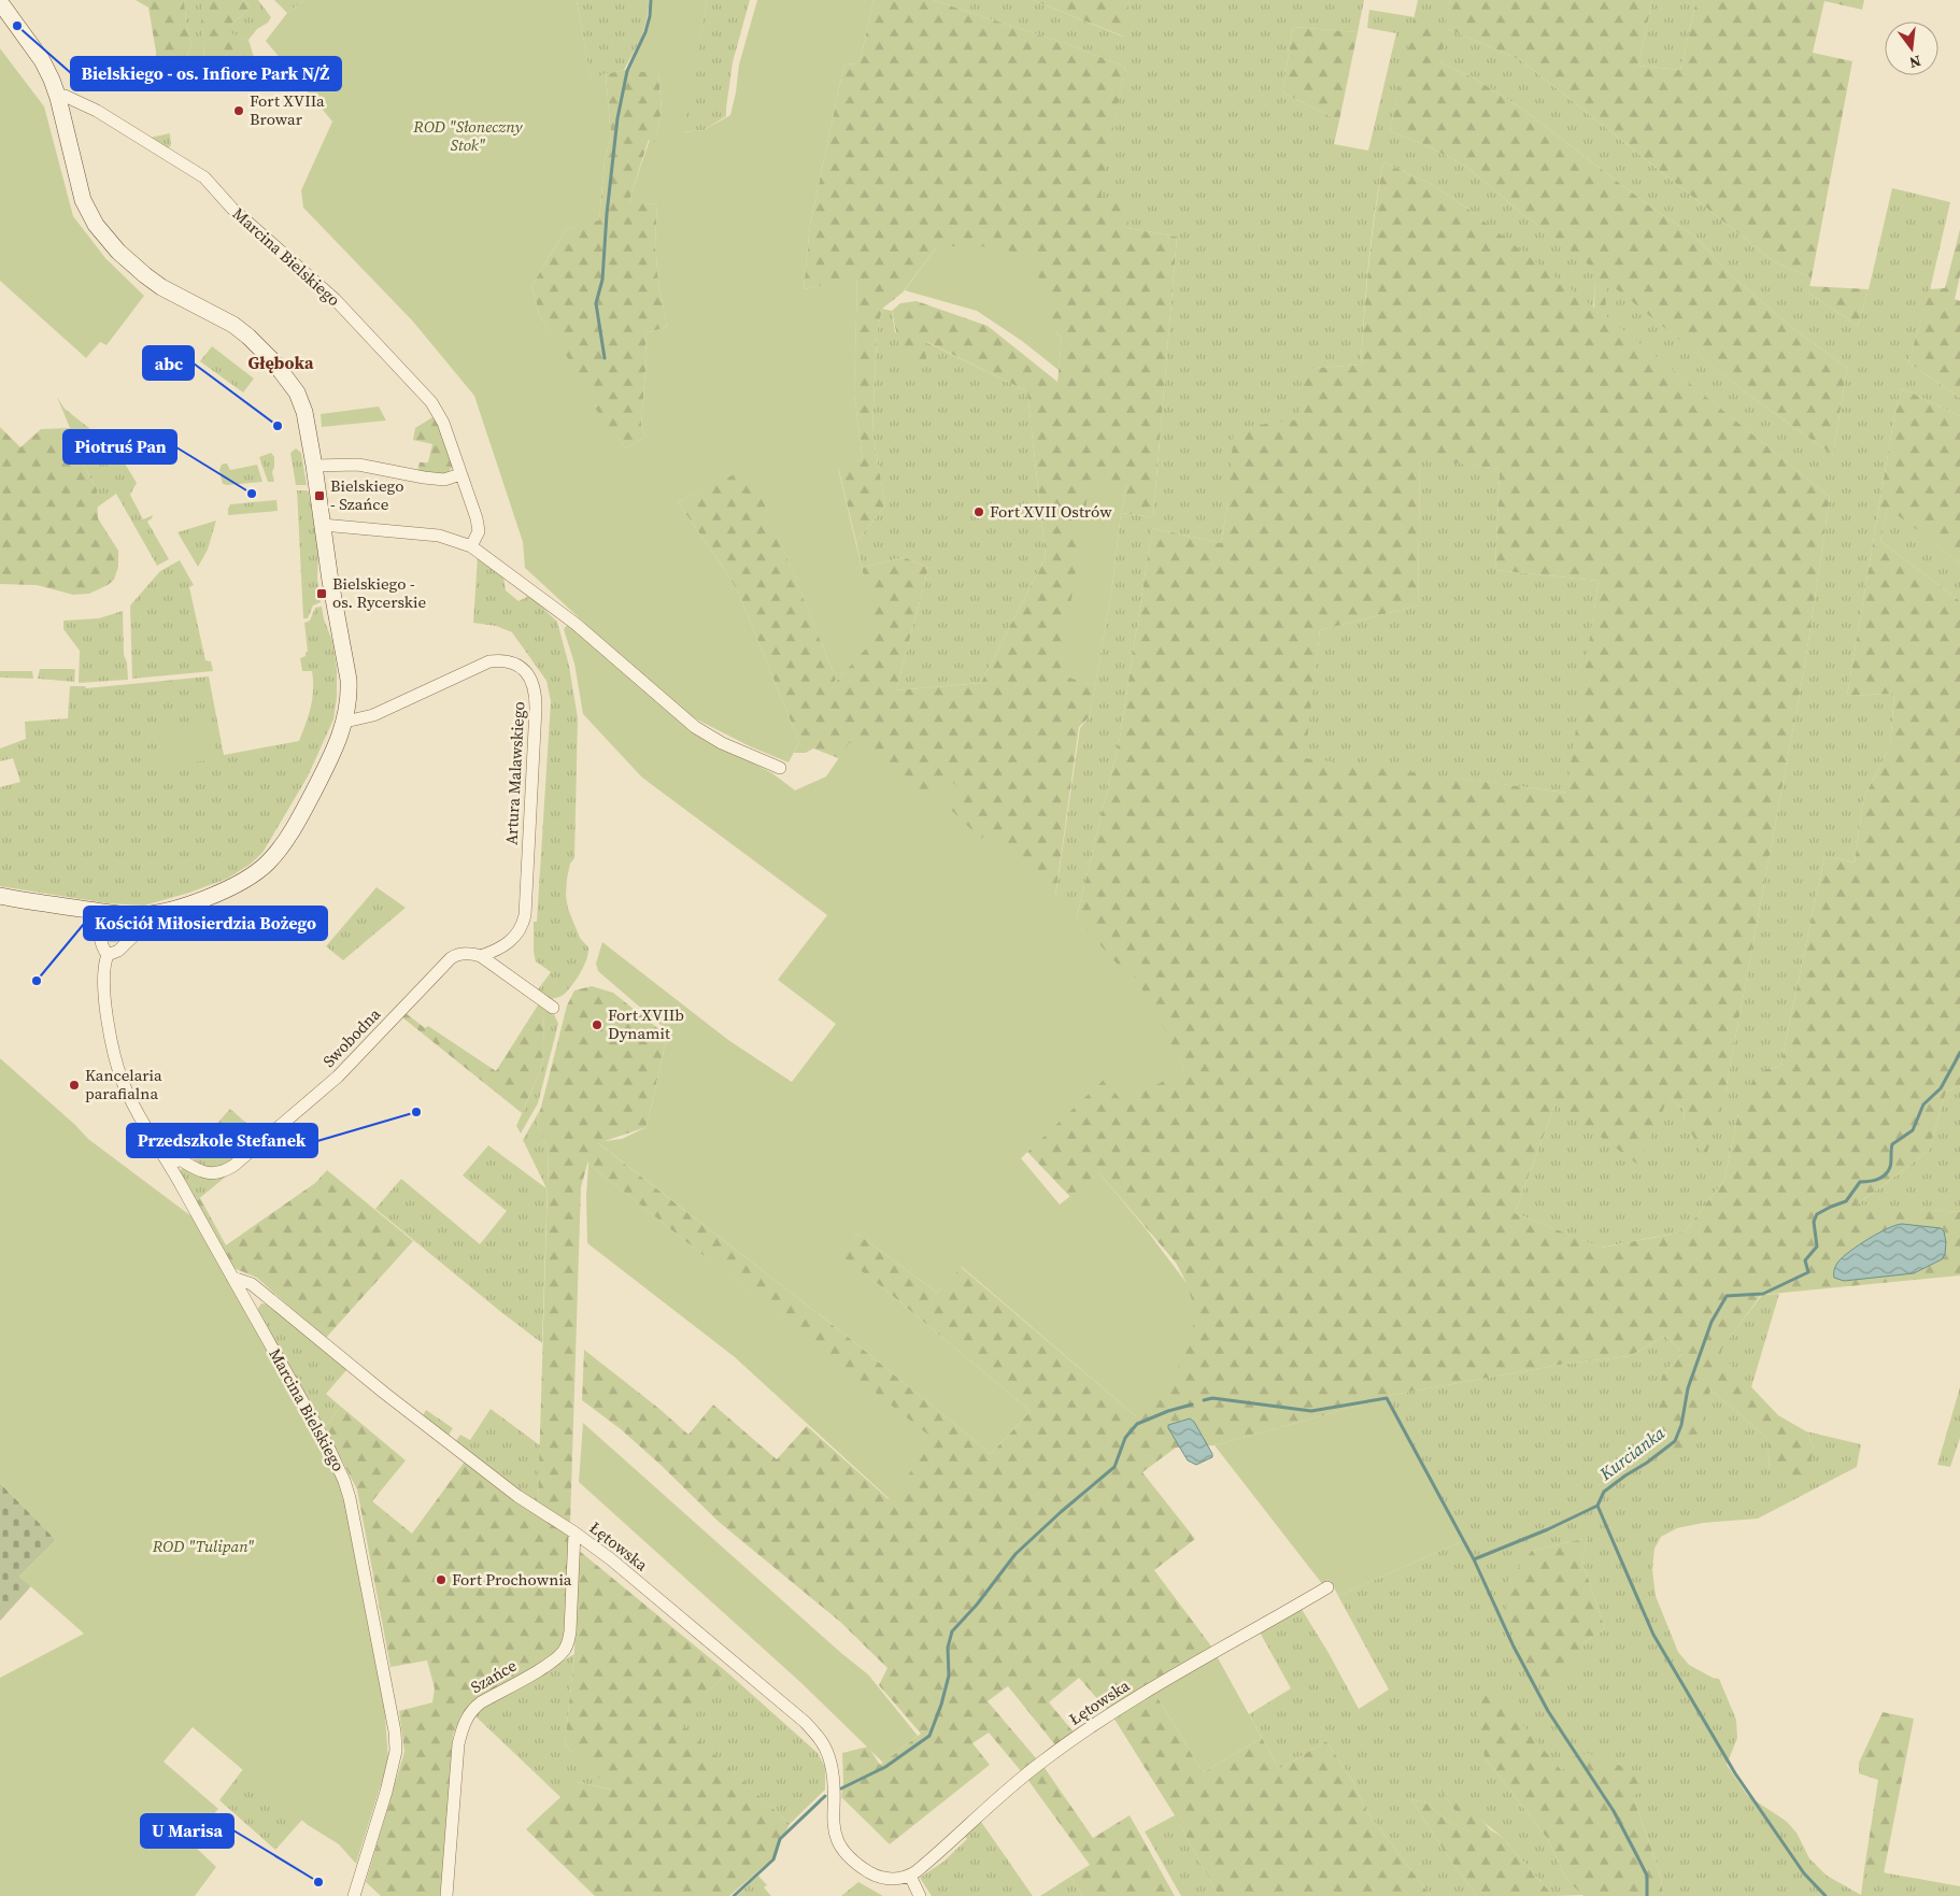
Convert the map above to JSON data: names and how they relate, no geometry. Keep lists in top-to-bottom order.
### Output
{
  "streets": {
    "street": [
      "Marcina Bielskiego",
      "Artura Malawskiego",
      "Swobodna",
      "Łętowska",
      "Szańce"
    ]
  },
  "crossings": [
    ["Marcina Bielskiego", "Swobodna"],
    ["Marcina Bielskiego", "Łętowska"],
    ["Artura Malawskiego", "Swobodna"],
    ["Łętowska", "Szańce"]
  ],
  "districts": ["Głęboka"],
  "water": ["Kurcianka"],
  "parks": ["ROD \"Słoneczny Stok\"", "ROD \"Tulipan\""],
  "places": {
    "other": [
      "Bielskiego - os. Infiore Park N/Ż",
      "Fort XVIIa Browar",
      "abc",
      "Piotruś Pan",
      "Fort XVII Ostrów",
      "Kościół Miłosierdzia Bożego",
      "Fort XVIIb Dynamit",
      "Kancelaria parafialna",
      "Przedszkole Stefanek",
      "Fort Prochownia",
      "U Marisa"
    ],
    "transit": ["Bielskiego - Szańce", "Bielskiego - os. Rycerskie"]
  },
  "north": "bottom"
}
